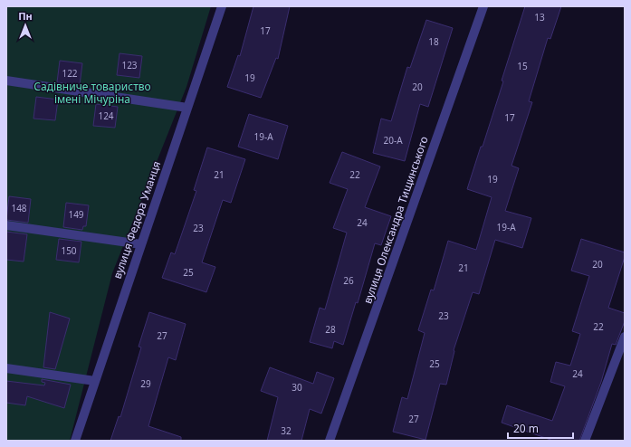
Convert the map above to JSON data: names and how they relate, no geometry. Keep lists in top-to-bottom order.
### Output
{
  "streets": {
    "street": ["вулиця Федора Уманця", "вулиця Олександра Тищинського"]
  },
  "parks": ["Садівниче товариство імені Мічуріна"],
  "house_numbers": [
    "13",
    "17",
    "18",
    "123",
    "15",
    "122",
    "19",
    "20",
    "124",
    "17",
    "19-А",
    "20-А",
    "21",
    "22",
    "19",
    "148",
    "149",
    "24",
    "19-А",
    "23",
    "150",
    "20",
    "21",
    "25",
    "26",
    "23",
    "22",
    "28",
    "27",
    "25",
    "24",
    "29",
    "30",
    "27",
    "32"
  ],
  "scale_bar": "20 m",
  "north": "top"
}
